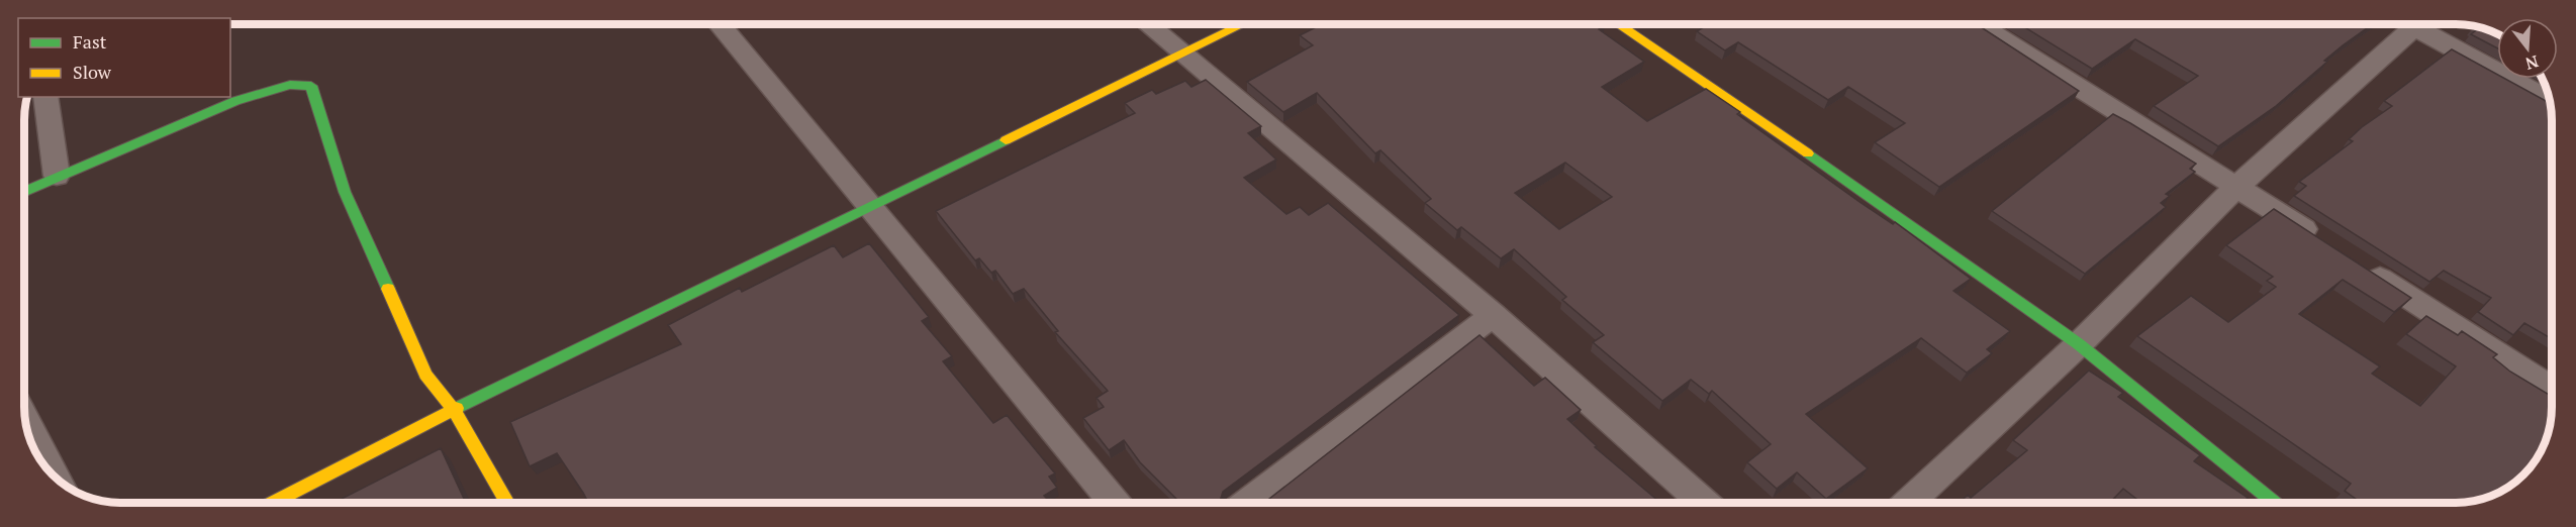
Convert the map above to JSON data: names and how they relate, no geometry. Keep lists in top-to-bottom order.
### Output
{
  "legend": ["Fast", "Slow"],
  "north": "bottom"
}
